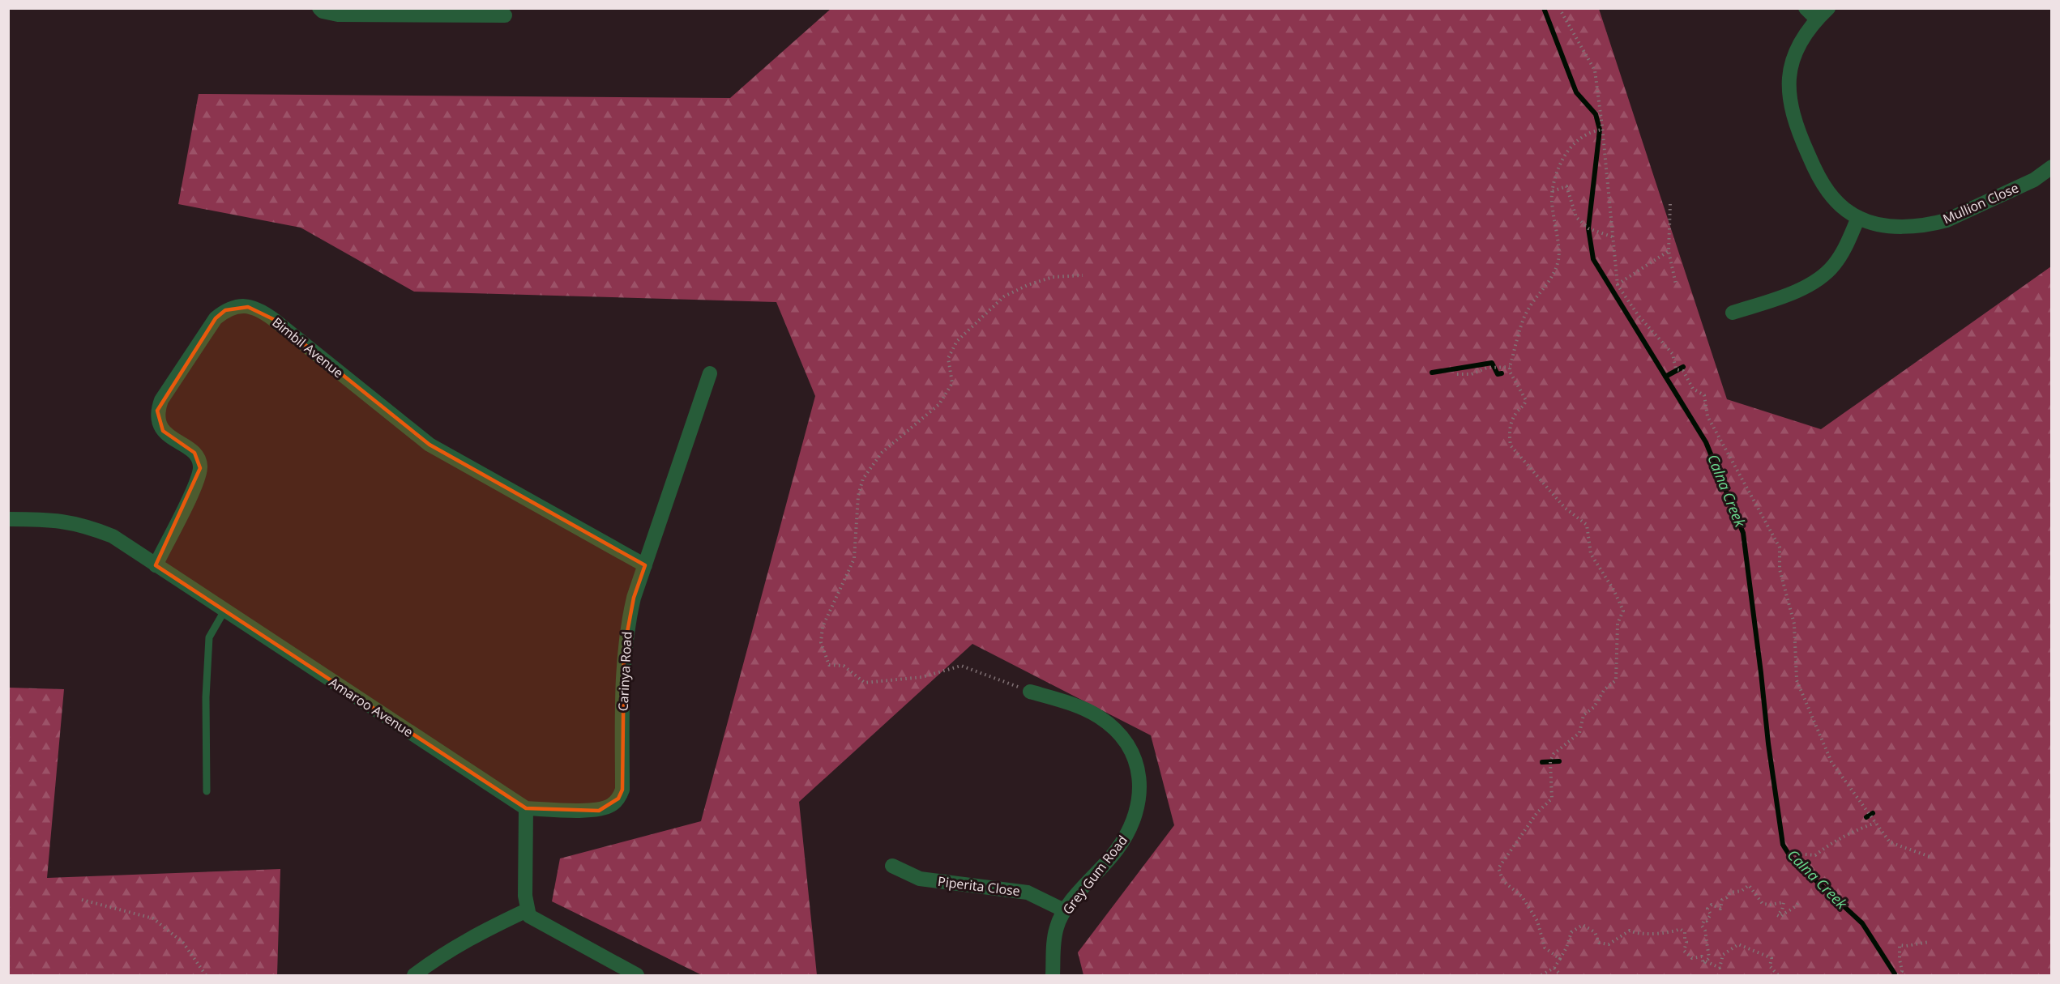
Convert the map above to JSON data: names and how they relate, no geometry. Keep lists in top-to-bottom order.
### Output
{
  "streets": {
    "street": [
      "Mullion Close",
      "Bimbil Avenue",
      "Carinya Road",
      "Amaroo Avenue",
      "Grey Gum Road",
      "Piperita Close"
    ]
  },
  "crossings": [
    ["Bimbil Avenue", "Carinya Road"],
    ["Bimbil Avenue", "Amaroo Avenue"],
    ["Carinya Road", "Amaroo Avenue"],
    ["Grey Gum Road", "Piperita Close"]
  ],
  "water": ["Calna Creek"]
}
